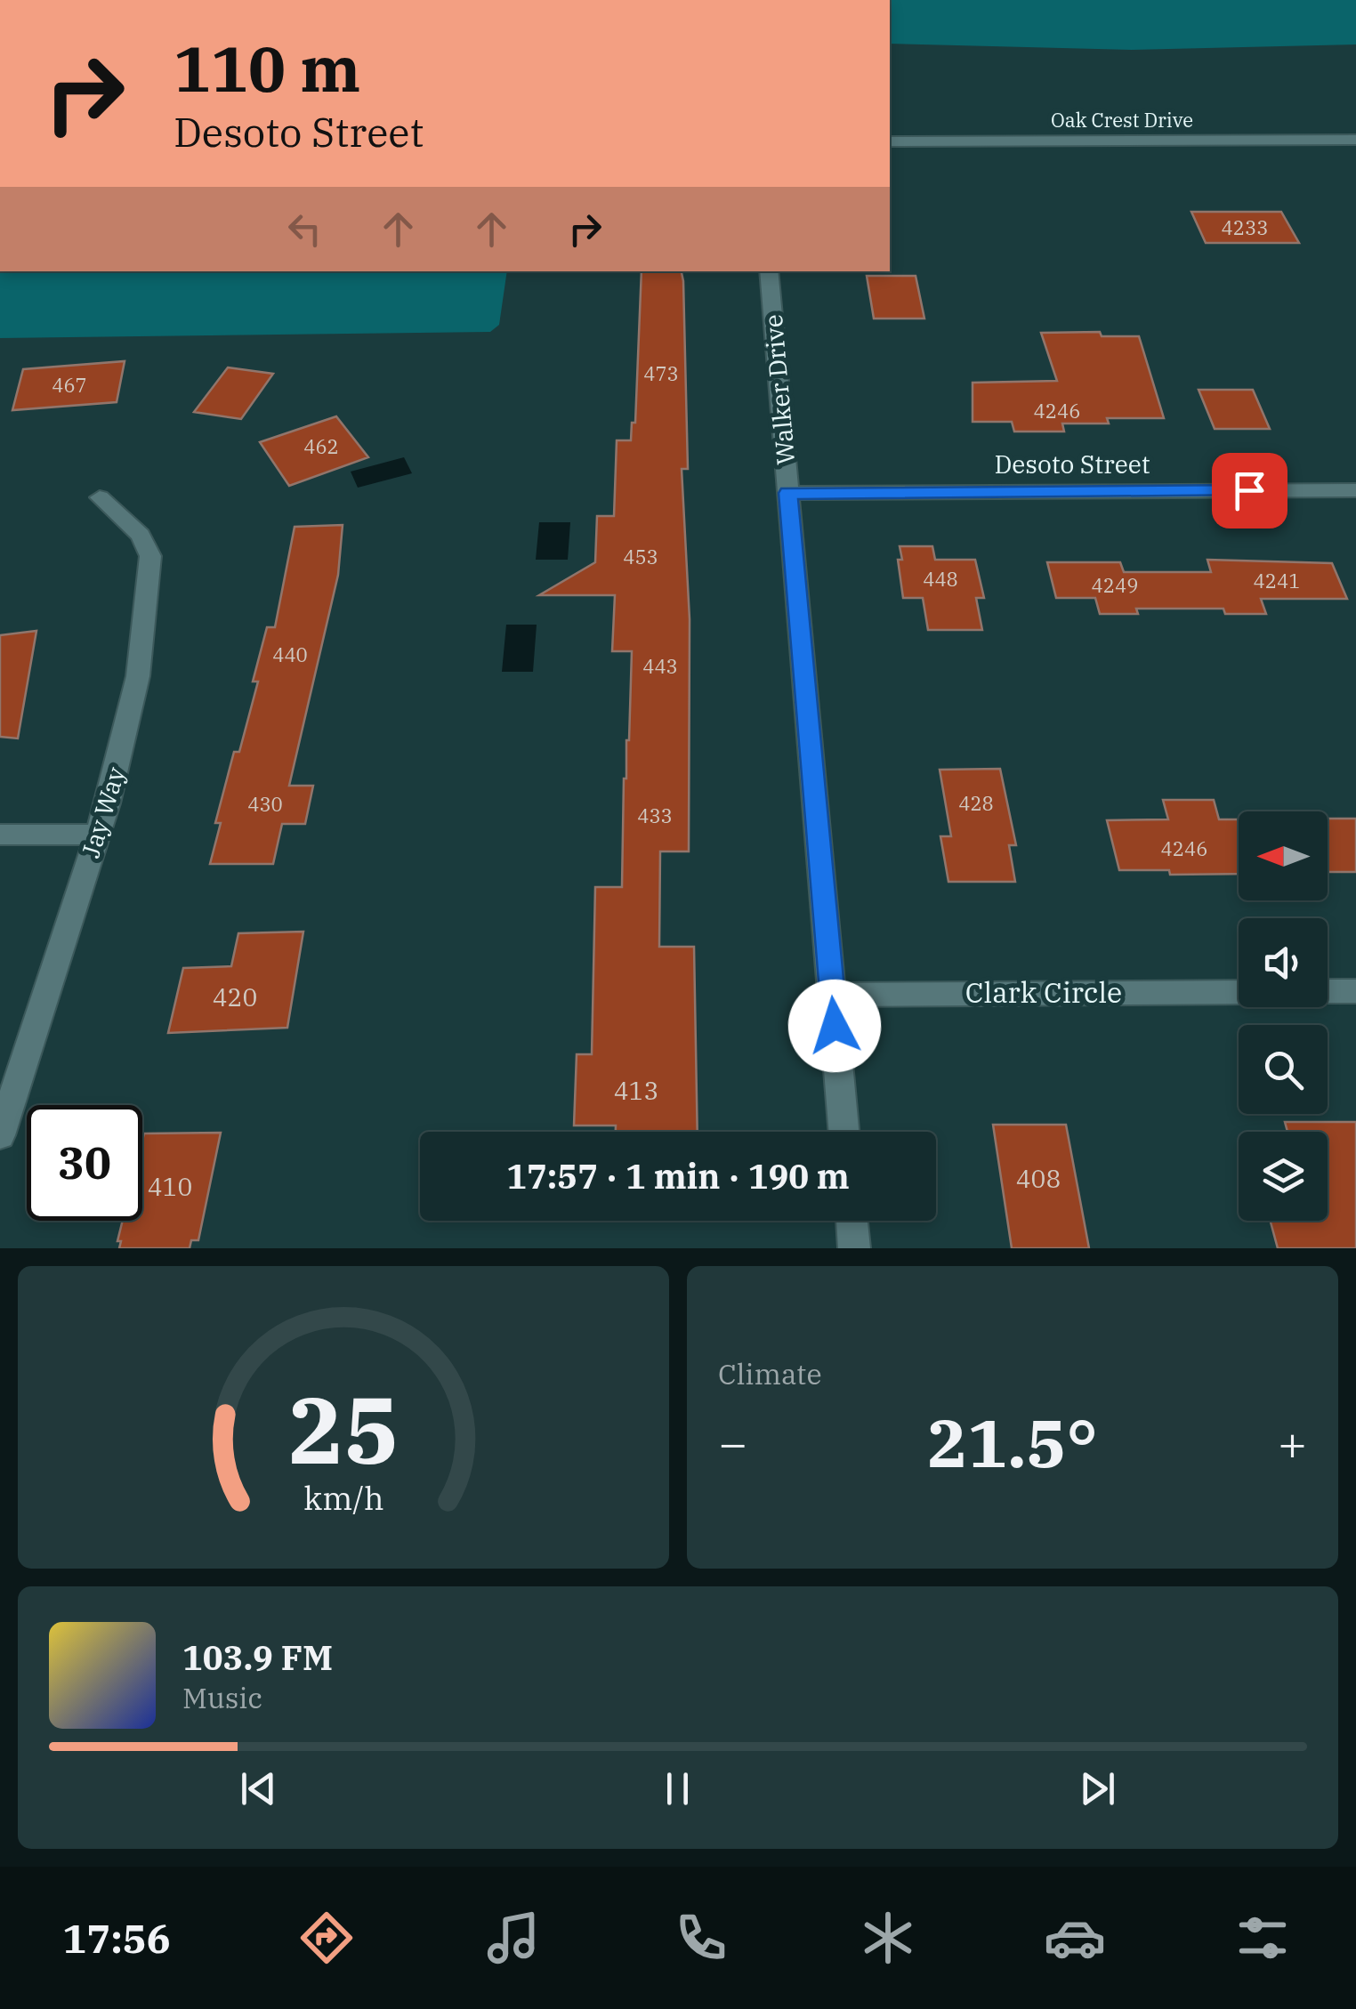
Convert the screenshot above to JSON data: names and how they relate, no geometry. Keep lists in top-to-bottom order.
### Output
{
  "streets": {
    "street": [
      "Oak Crest Drive",
      "Walker Drive",
      "Desoto Street",
      "Jay Way",
      "Clark Circle"
    ]
  },
  "crossings": [
    ["Walker Drive", "Desoto Street"],
    ["Walker Drive", "Clark Circle"]
  ],
  "house_numbers": [
    "4233",
    "473",
    "467",
    "4246",
    "462",
    "453",
    "448",
    "4241",
    "4249",
    "440",
    "443",
    "428",
    "430",
    "433",
    "4246",
    "420",
    "413",
    "408",
    "410"
  ],
  "north": "left",
  "page": {
    "turn": ["110 m", "Desoto Street"],
    "limit": "30",
    "trip": "17:57 · 1 min · 190 m",
    "tile": "Climate",
    "heat": ["−", "21.5°", "+"],
    "song": ["103.9 FM", "Music"],
    "tabs": "17:56",
    "gauge": ["25", "km/h"]
  }
}
